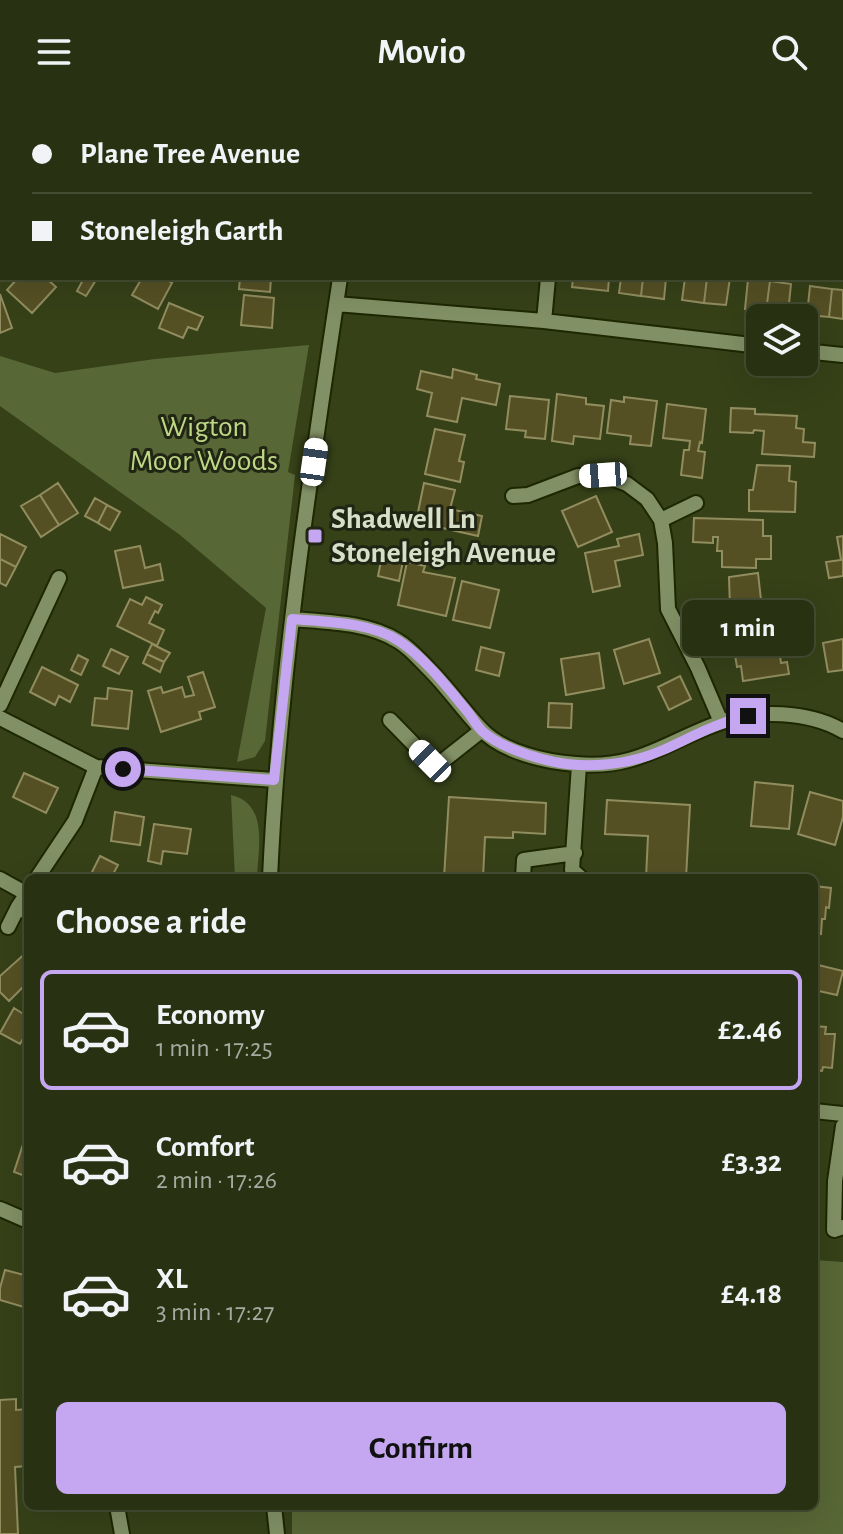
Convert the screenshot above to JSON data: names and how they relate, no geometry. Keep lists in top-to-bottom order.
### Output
{
  "parks": ["Wigton Moor Woods"],
  "places": {
    "transit": ["Shadwell Ln Stoneleigh Avenue"]
  },
  "page": {
    "header": "Movio",
    "banner": ["Plane Tree Avenue", "Stoneleigh Garth"],
    "bubble": "1 min",
    "heading": "Choose a ride",
    "list": [
      {
        "name": "Economy",
        "note": "1 min · 17:25",
        "value": "£2.46"
      },
      {
        "name": "Comfort",
        "note": "2 min · 17:26",
        "value": "£3.32"
      },
      {
        "name": "XL",
        "note": "3 min · 17:27",
        "value": "£4.18"
      }
    ],
    "buttons": "Confirm"
  }
}
